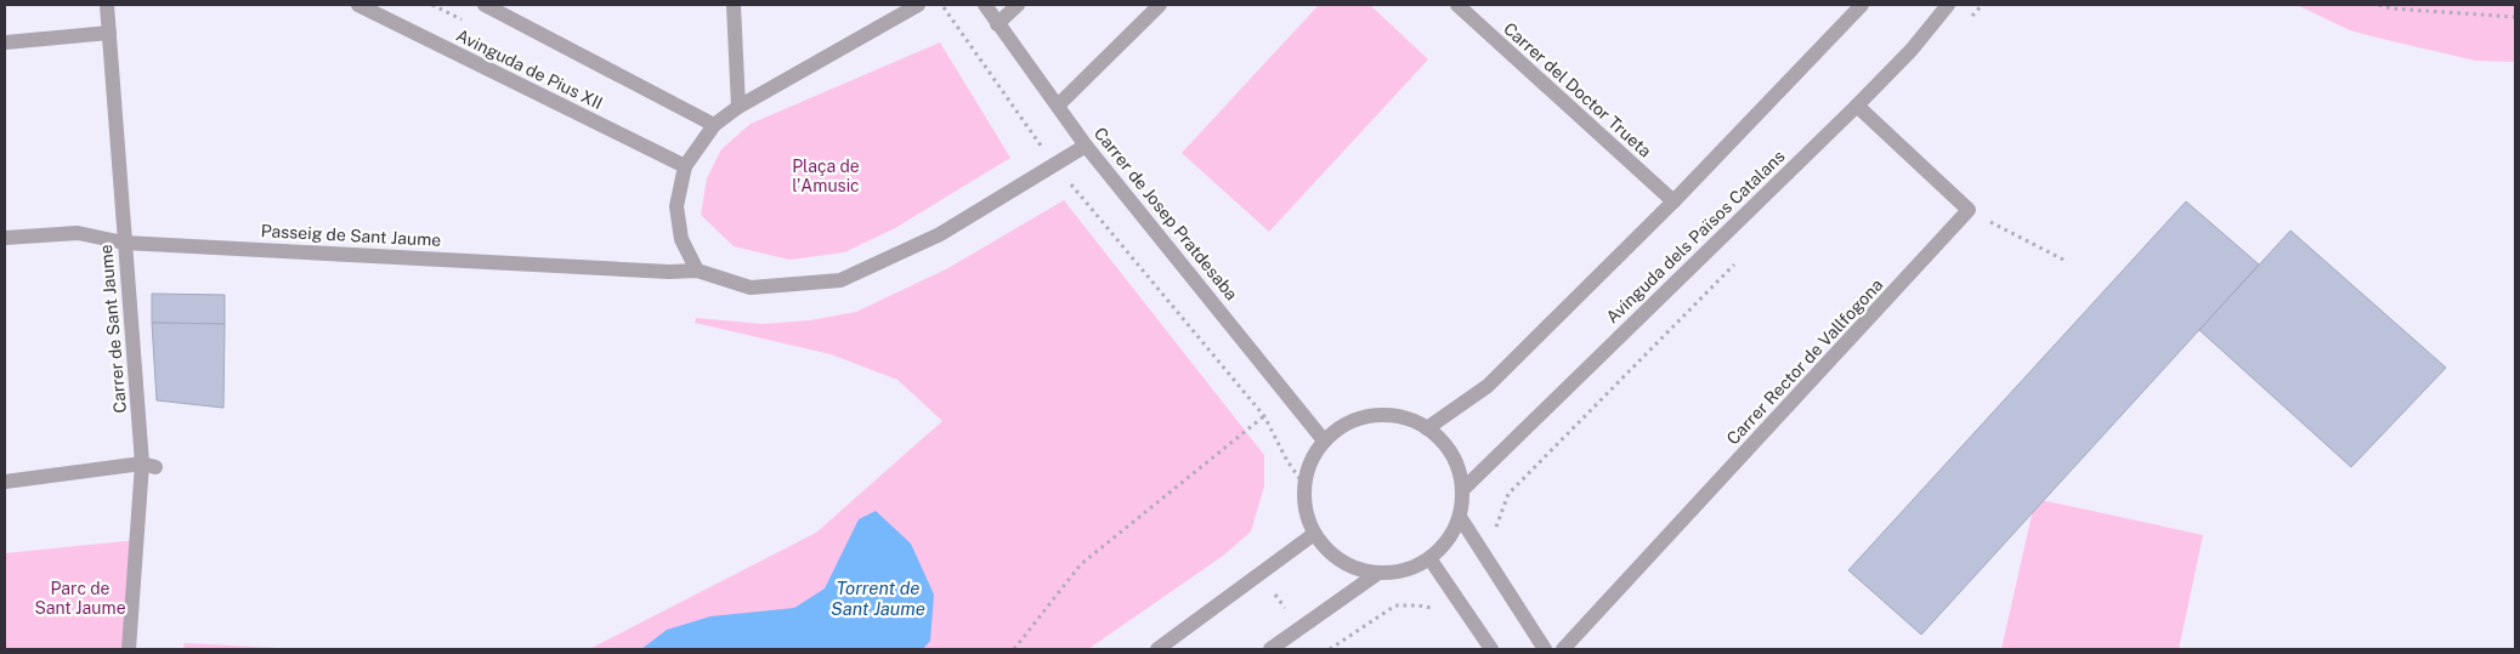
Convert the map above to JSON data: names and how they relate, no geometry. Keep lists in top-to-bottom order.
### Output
{
  "streets": {
    "street": [
      "Avinguda de Pius XII",
      "Carrer del Doctor Trueta",
      "Carrer de Josep Pratdesaba",
      "Passeig de Sant Jaume",
      "Avinguda dels Països Catalans",
      "Carrer de Sant Jaume",
      "Carrer Rector de Vallfogona"
    ]
  },
  "crossings": [
    ["Carrer de Josep Pratdesaba", "Avinguda dels Països Catalans"],
    ["Passeig de Sant Jaume", "Carrer de Sant Jaume"]
  ],
  "water": ["Torrent de Sant Jaume"],
  "parks": ["Plaça de l'Amusic", "Parc de Sant Jaume"]
}
